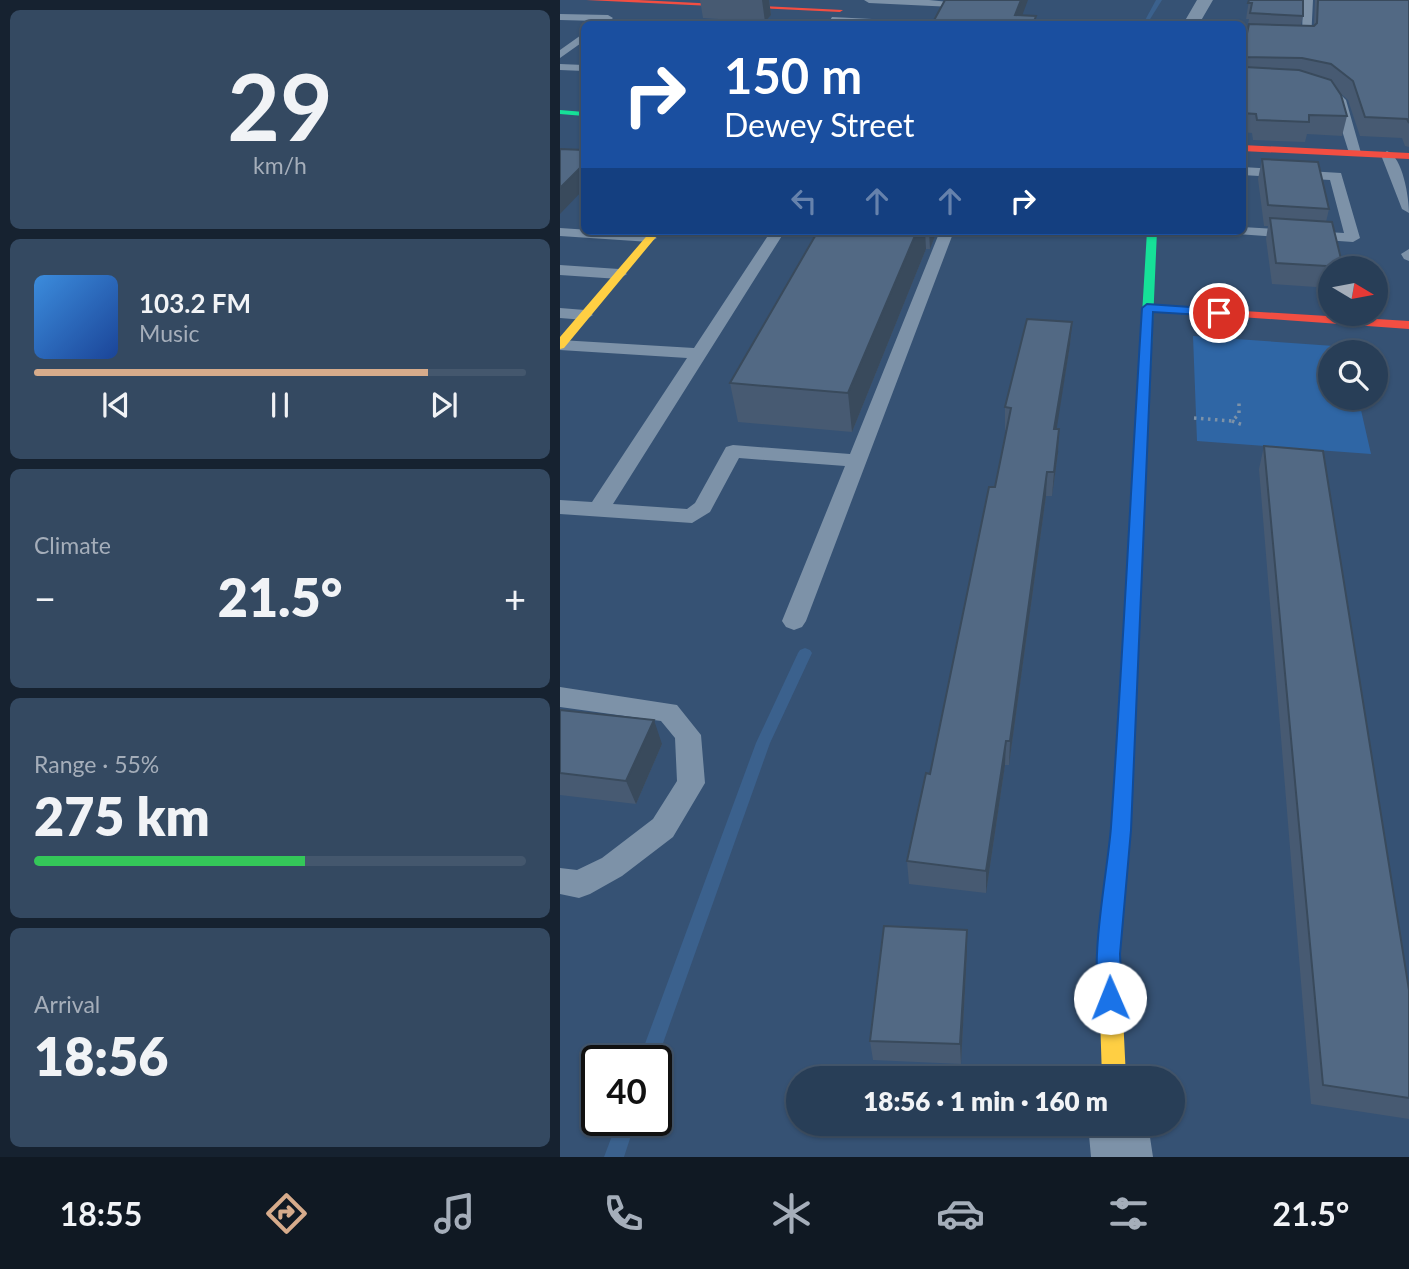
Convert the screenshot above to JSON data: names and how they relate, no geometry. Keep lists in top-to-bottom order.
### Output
{
  "north": "right",
  "page": {
    "tile": [
      ["29", "km/h"],
      "Climate",
      ["Range · 55%", "275 km"],
      ["Arrival", "18:56"]
    ],
    "turn": ["150 m", "Dewey Street"],
    "song": ["103.2 FM", "Music"],
    "heat": ["−", "21.5°", "+"],
    "limit": "40",
    "trip": "18:56 · 1 min · 160 m",
    "tabs": ["18:55", "21.5°"]
  }
}
